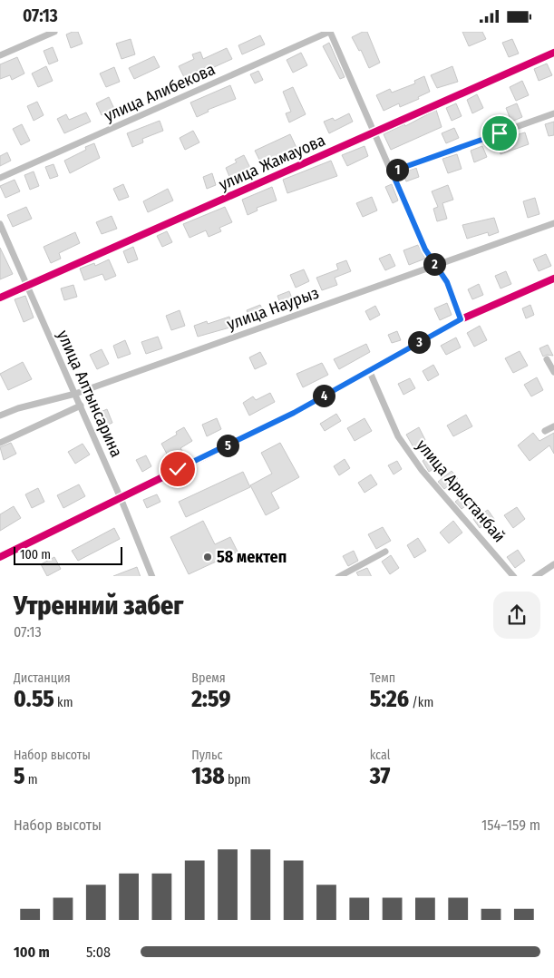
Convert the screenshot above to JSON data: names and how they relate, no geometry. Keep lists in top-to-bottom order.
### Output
{
  "streets": {
    "street": [
      "улица Алибекова",
      "улица Жамауова",
      "улица Наурыз",
      "улица Алтынсарина",
      "улица Арыстанбай"
    ]
  },
  "crossings": [
    ["улица Жамауова", "улица Алтынсарина"],
    ["улица Наурыз", "улица Алтынсарина"]
  ],
  "places": ["58 мектеп"],
  "scale_bar": "100 m",
  "page": {
    "status": "07:13",
    "pins": [
      "1",
      "2",
      "3",
      "4",
      "5"
    ],
    "scale": "100 m",
    "heading": ["Утренний забег", "07:13"],
    "stats": [
      ["Дистанция", "0.55 km"],
      ["Время", "2:59"],
      ["Темп", "5:26 /km"],
      ["Набор высоты", "5 m"],
      ["Пульс", "138 bpm"],
      ["kcal", "37"]
    ],
    "chart": ["Набор высоты", "154–159 m"],
    "list": [
      {
        "name": "100 m",
        "note": "5:08"
      }
    ]
  }
}
